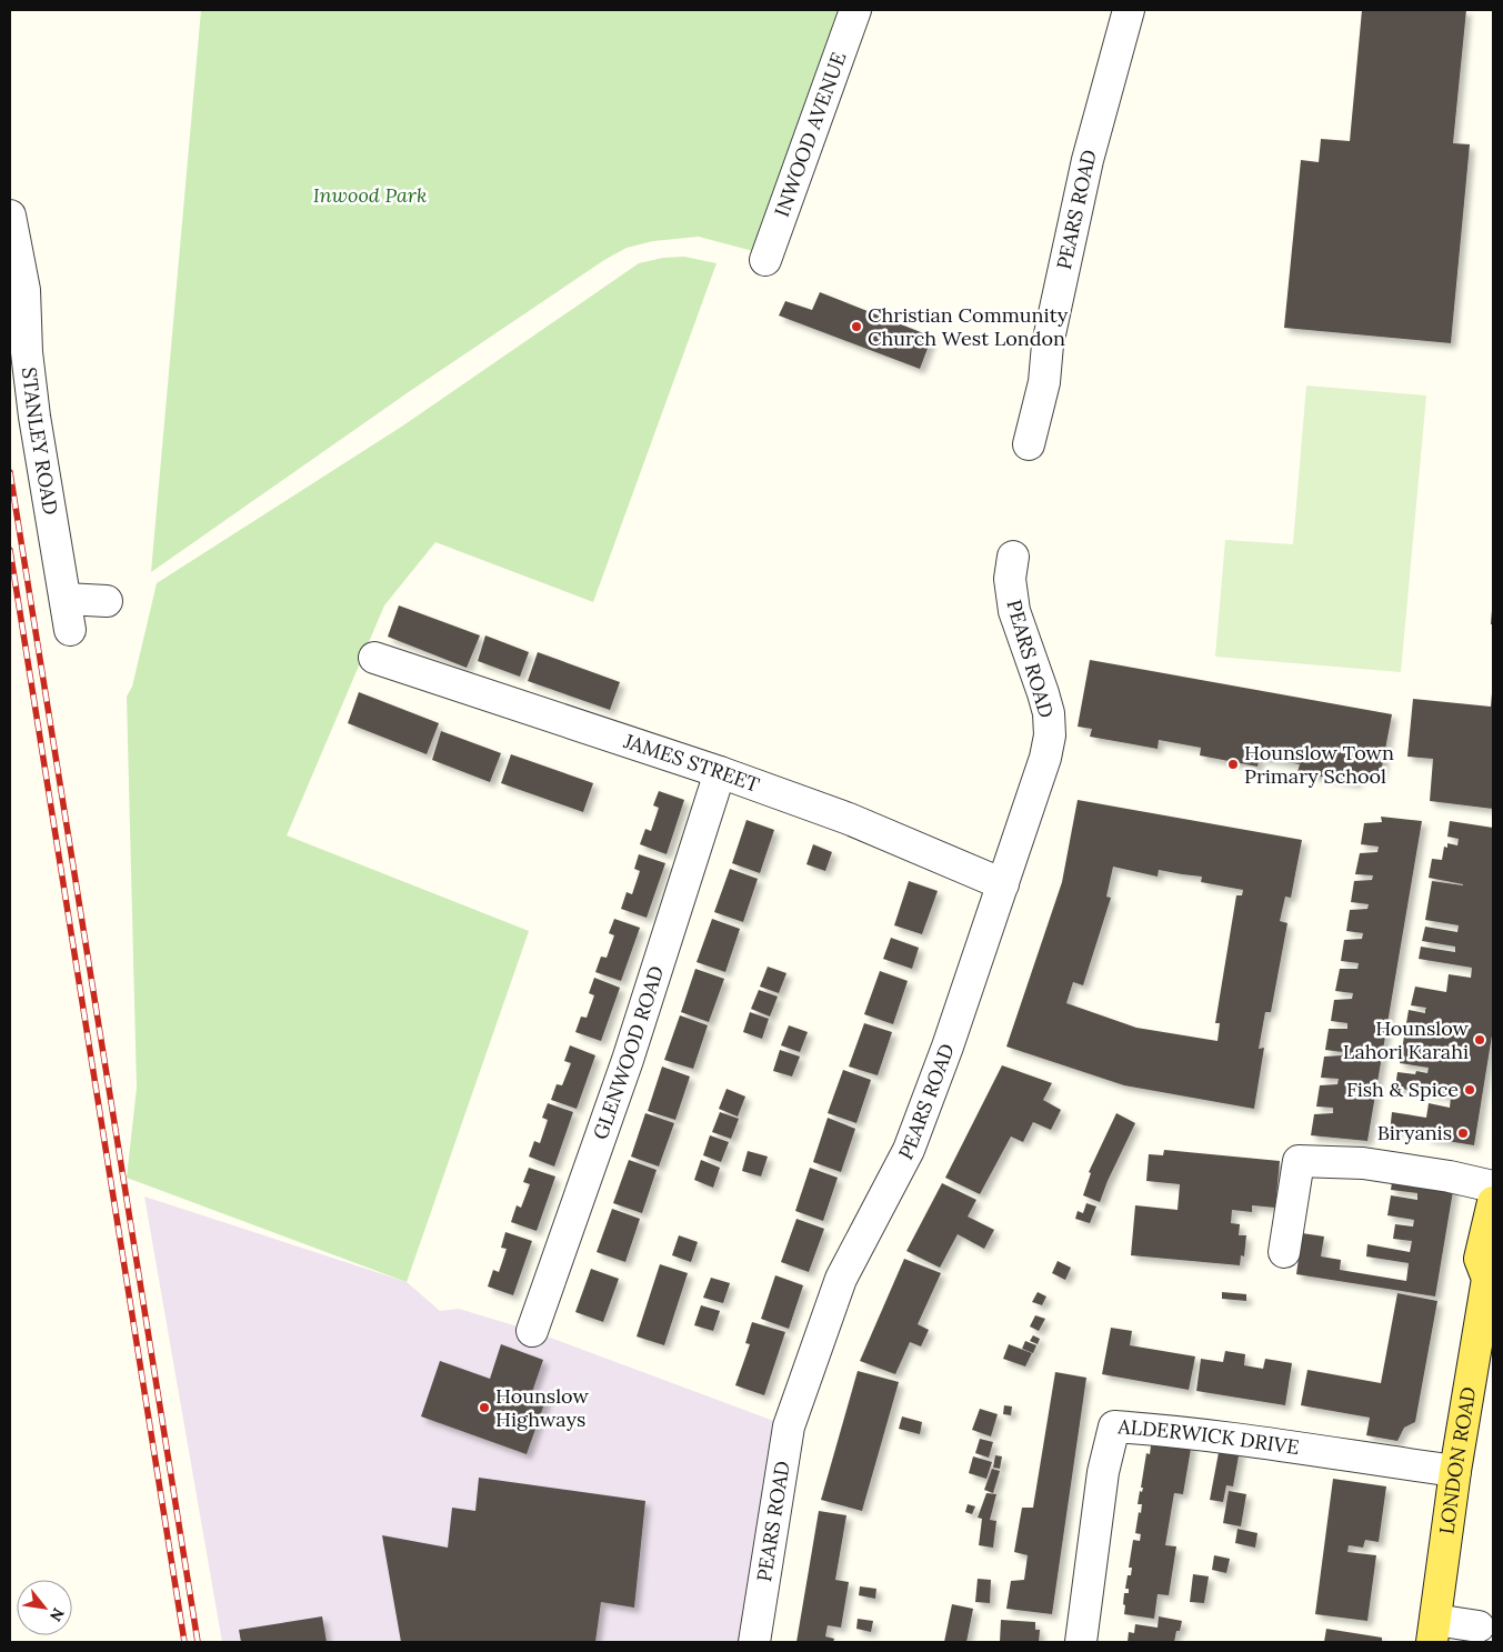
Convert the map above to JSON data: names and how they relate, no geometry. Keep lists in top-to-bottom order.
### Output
{
  "streets": {
    "main road": ["LONDON ROAD"],
    "street": [
      "INWOOD AVENUE",
      "PEARS ROAD",
      "STANLEY ROAD",
      "JAMES STREET",
      "GLENWOOD ROAD",
      "ALDERWICK DRIVE"
    ]
  },
  "crossings": [
    ["PEARS ROAD", "JAMES STREET"],
    ["JAMES STREET", "GLENWOOD ROAD"],
    ["ALDERWICK DRIVE", "LONDON ROAD"]
  ],
  "parks": ["Inwood Park"],
  "places": [
    "Christian Community Church West London",
    "Hounslow Town Primary School",
    "Hounslow Lahori Karahi",
    "Fish & Spice",
    "Biryanis",
    "Hounslow Highways"
  ],
  "north": "bottom right"
}
